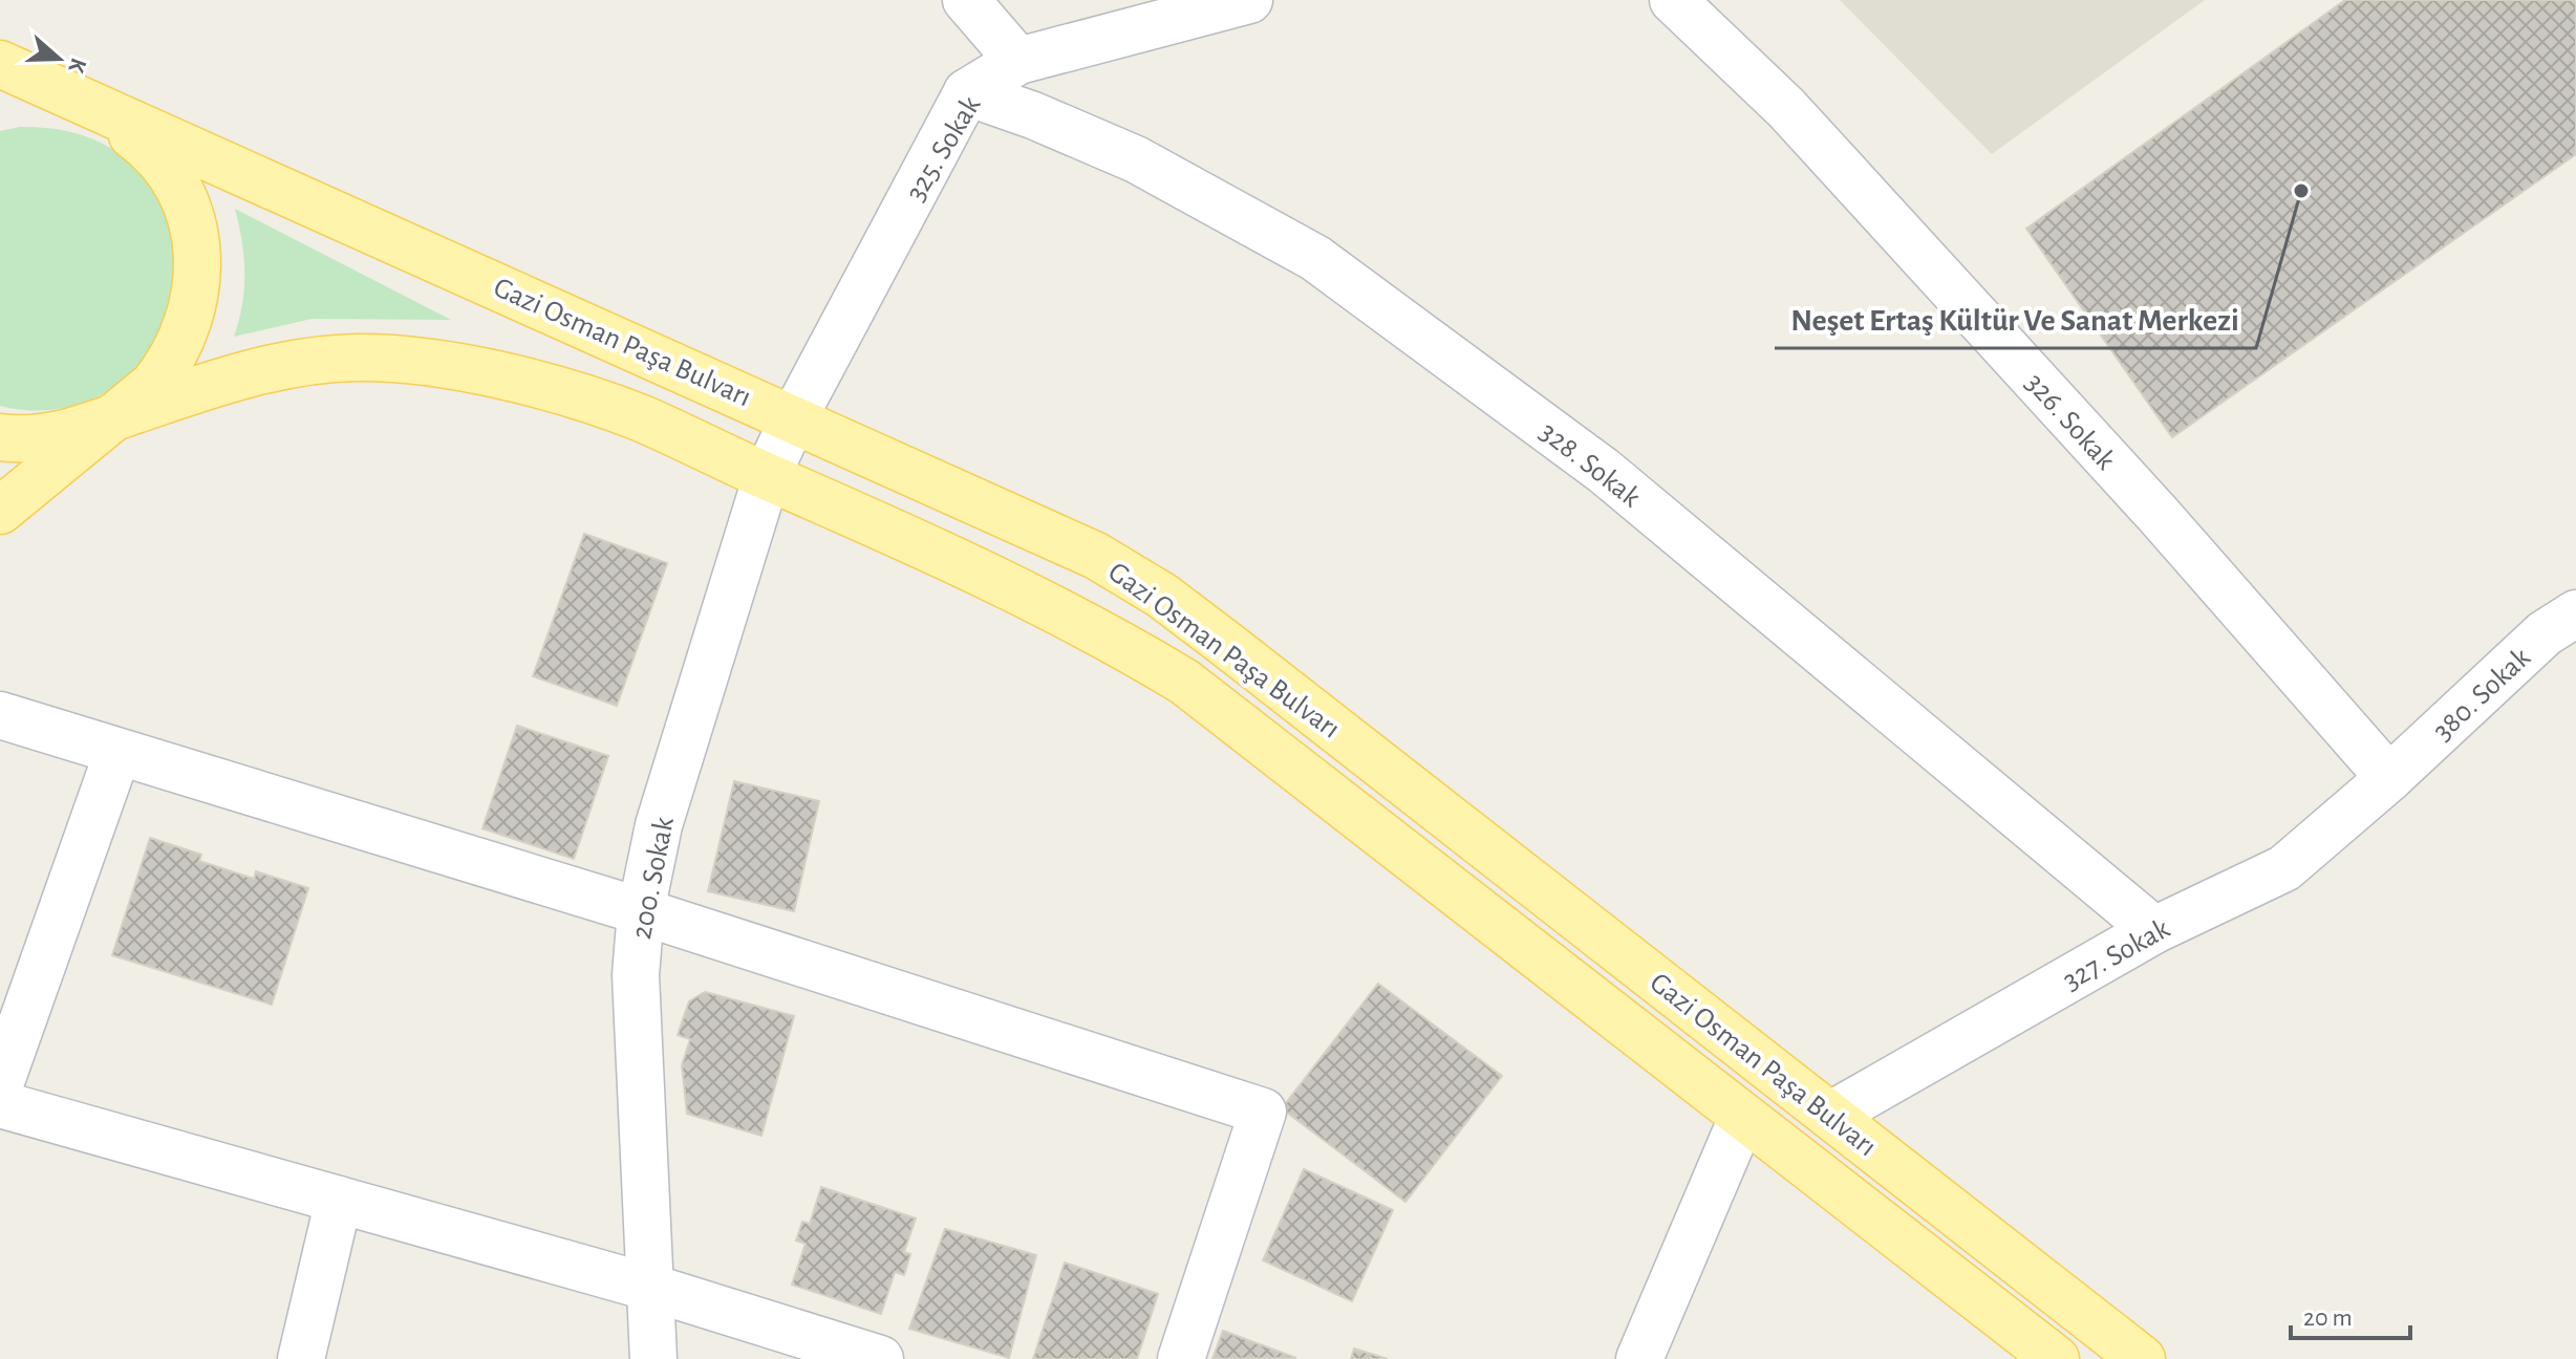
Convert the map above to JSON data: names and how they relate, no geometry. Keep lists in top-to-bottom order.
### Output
{
  "streets": {
    "main road": ["Gazi Osman Paşa Bulvarı"],
    "street": [
      "325. Sokak",
      "326. Sokak",
      "328. Sokak",
      "380. Sokak",
      "200. Sokak",
      "327. Sokak"
    ]
  },
  "crossings": [
    ["325. Sokak", "Gazi Osman Paşa Bulvarı"],
    ["325. Sokak", "328. Sokak"],
    ["325. Sokak", "200. Sokak"],
    ["Gazi Osman Paşa Bulvarı", "200. Sokak"],
    ["Gazi Osman Paşa Bulvarı", "327. Sokak"],
    ["326. Sokak", "380. Sokak"],
    ["326. Sokak", "327. Sokak"],
    ["328. Sokak", "327. Sokak"],
    ["380. Sokak", "327. Sokak"]
  ],
  "places": ["Neşet Ertaş Kültür Ve Sanat Merkezi"],
  "scale_bar": "20 m",
  "north": "right"
}
